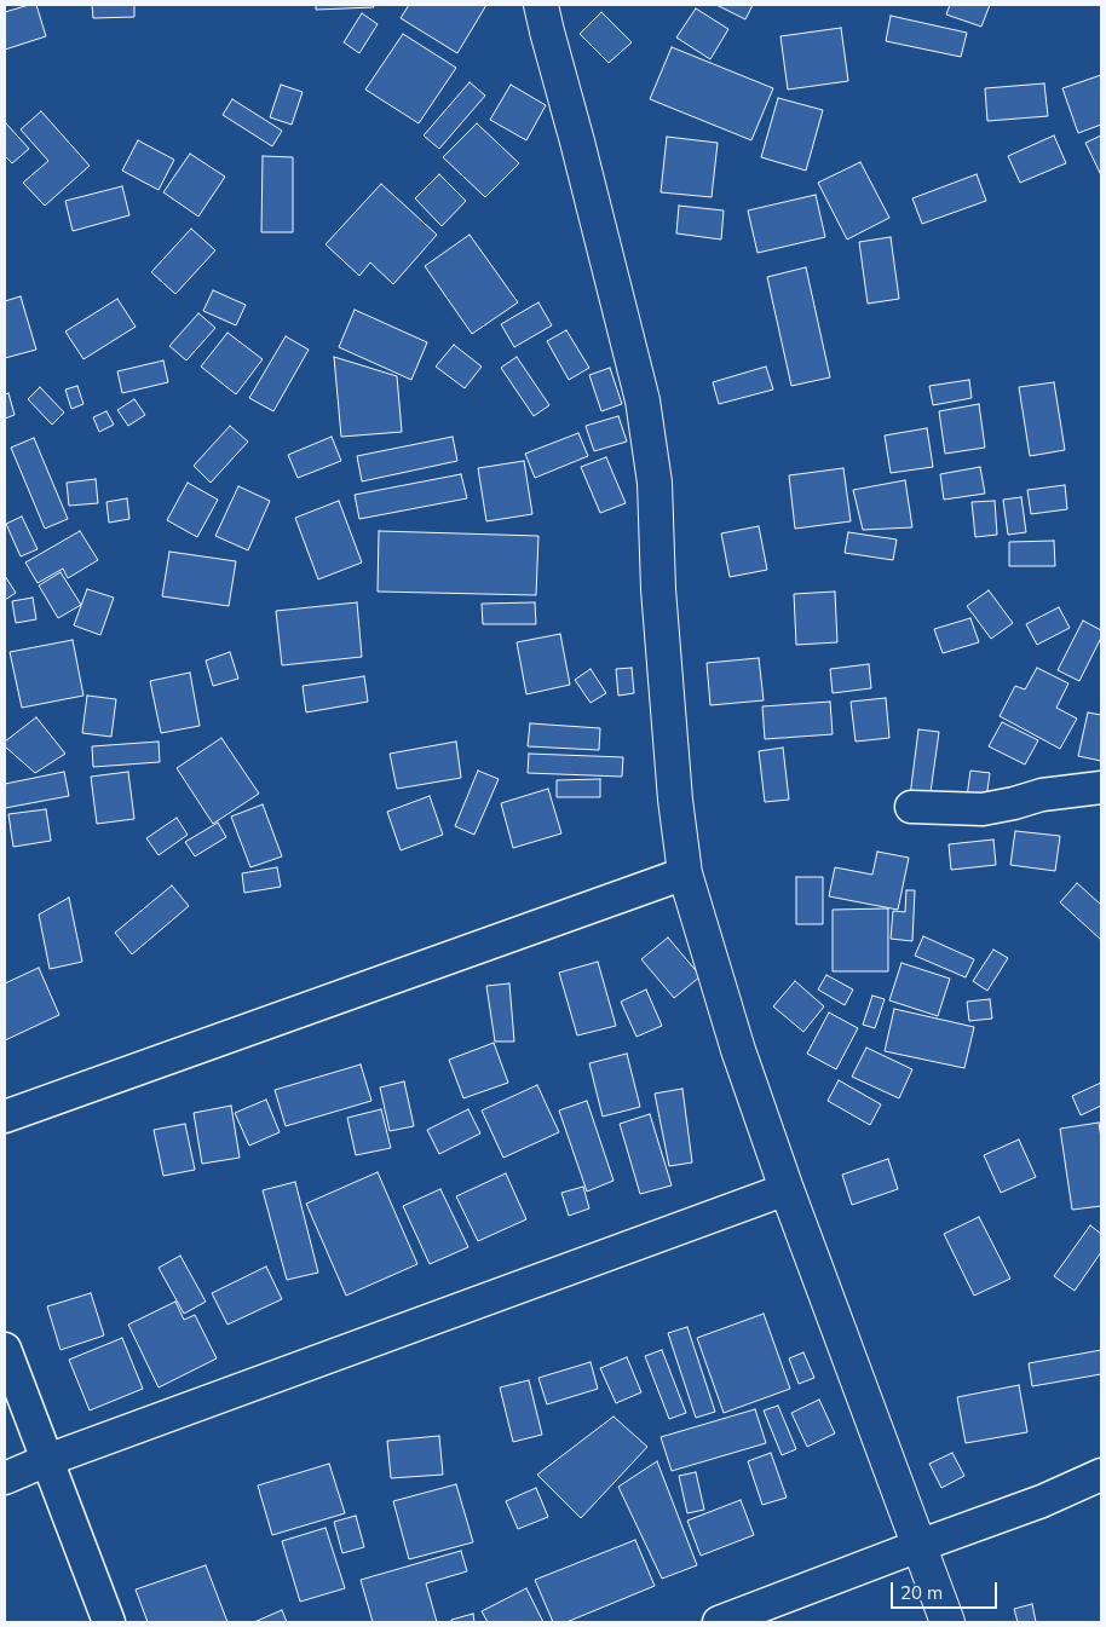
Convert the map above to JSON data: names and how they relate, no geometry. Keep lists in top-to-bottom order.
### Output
{
  "scale_bar": "20 m"
}
